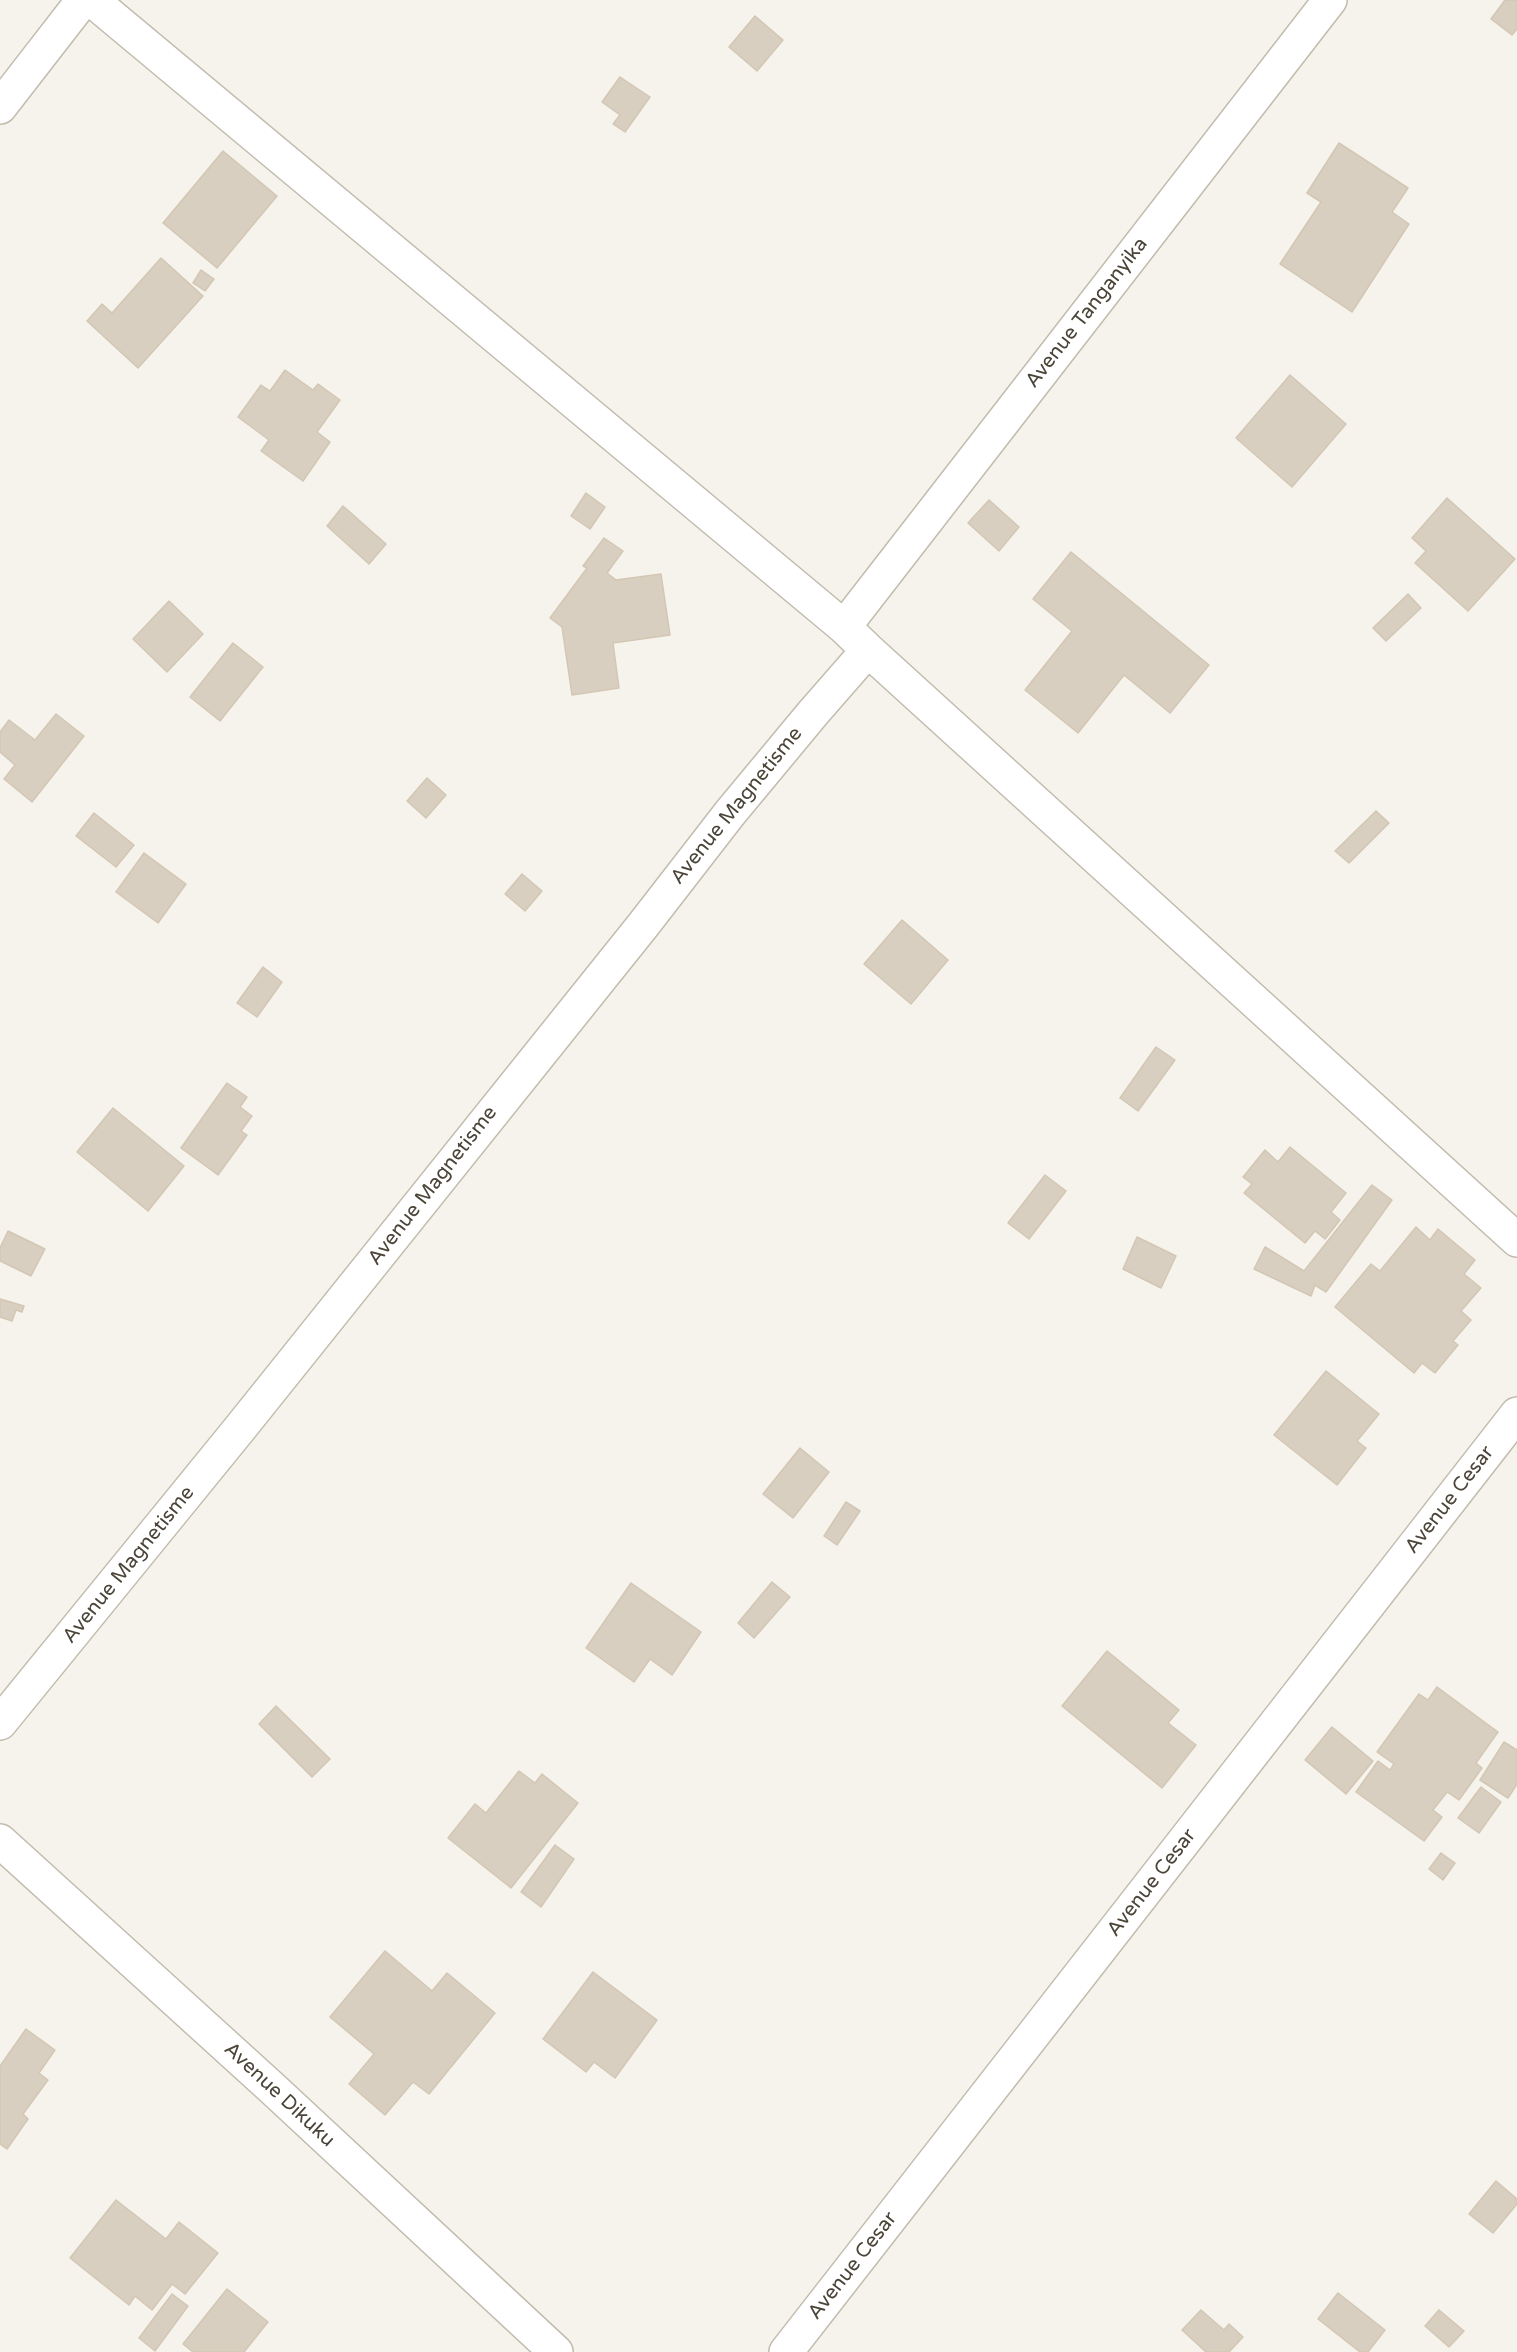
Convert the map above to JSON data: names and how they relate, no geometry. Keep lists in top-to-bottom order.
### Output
{
  "streets": {
    "street": [
      "Avenue Tanganyika",
      "Avenue Magnetisme",
      "Avenue Cesar",
      "Avenue Dikuku"
    ]
  }
}
